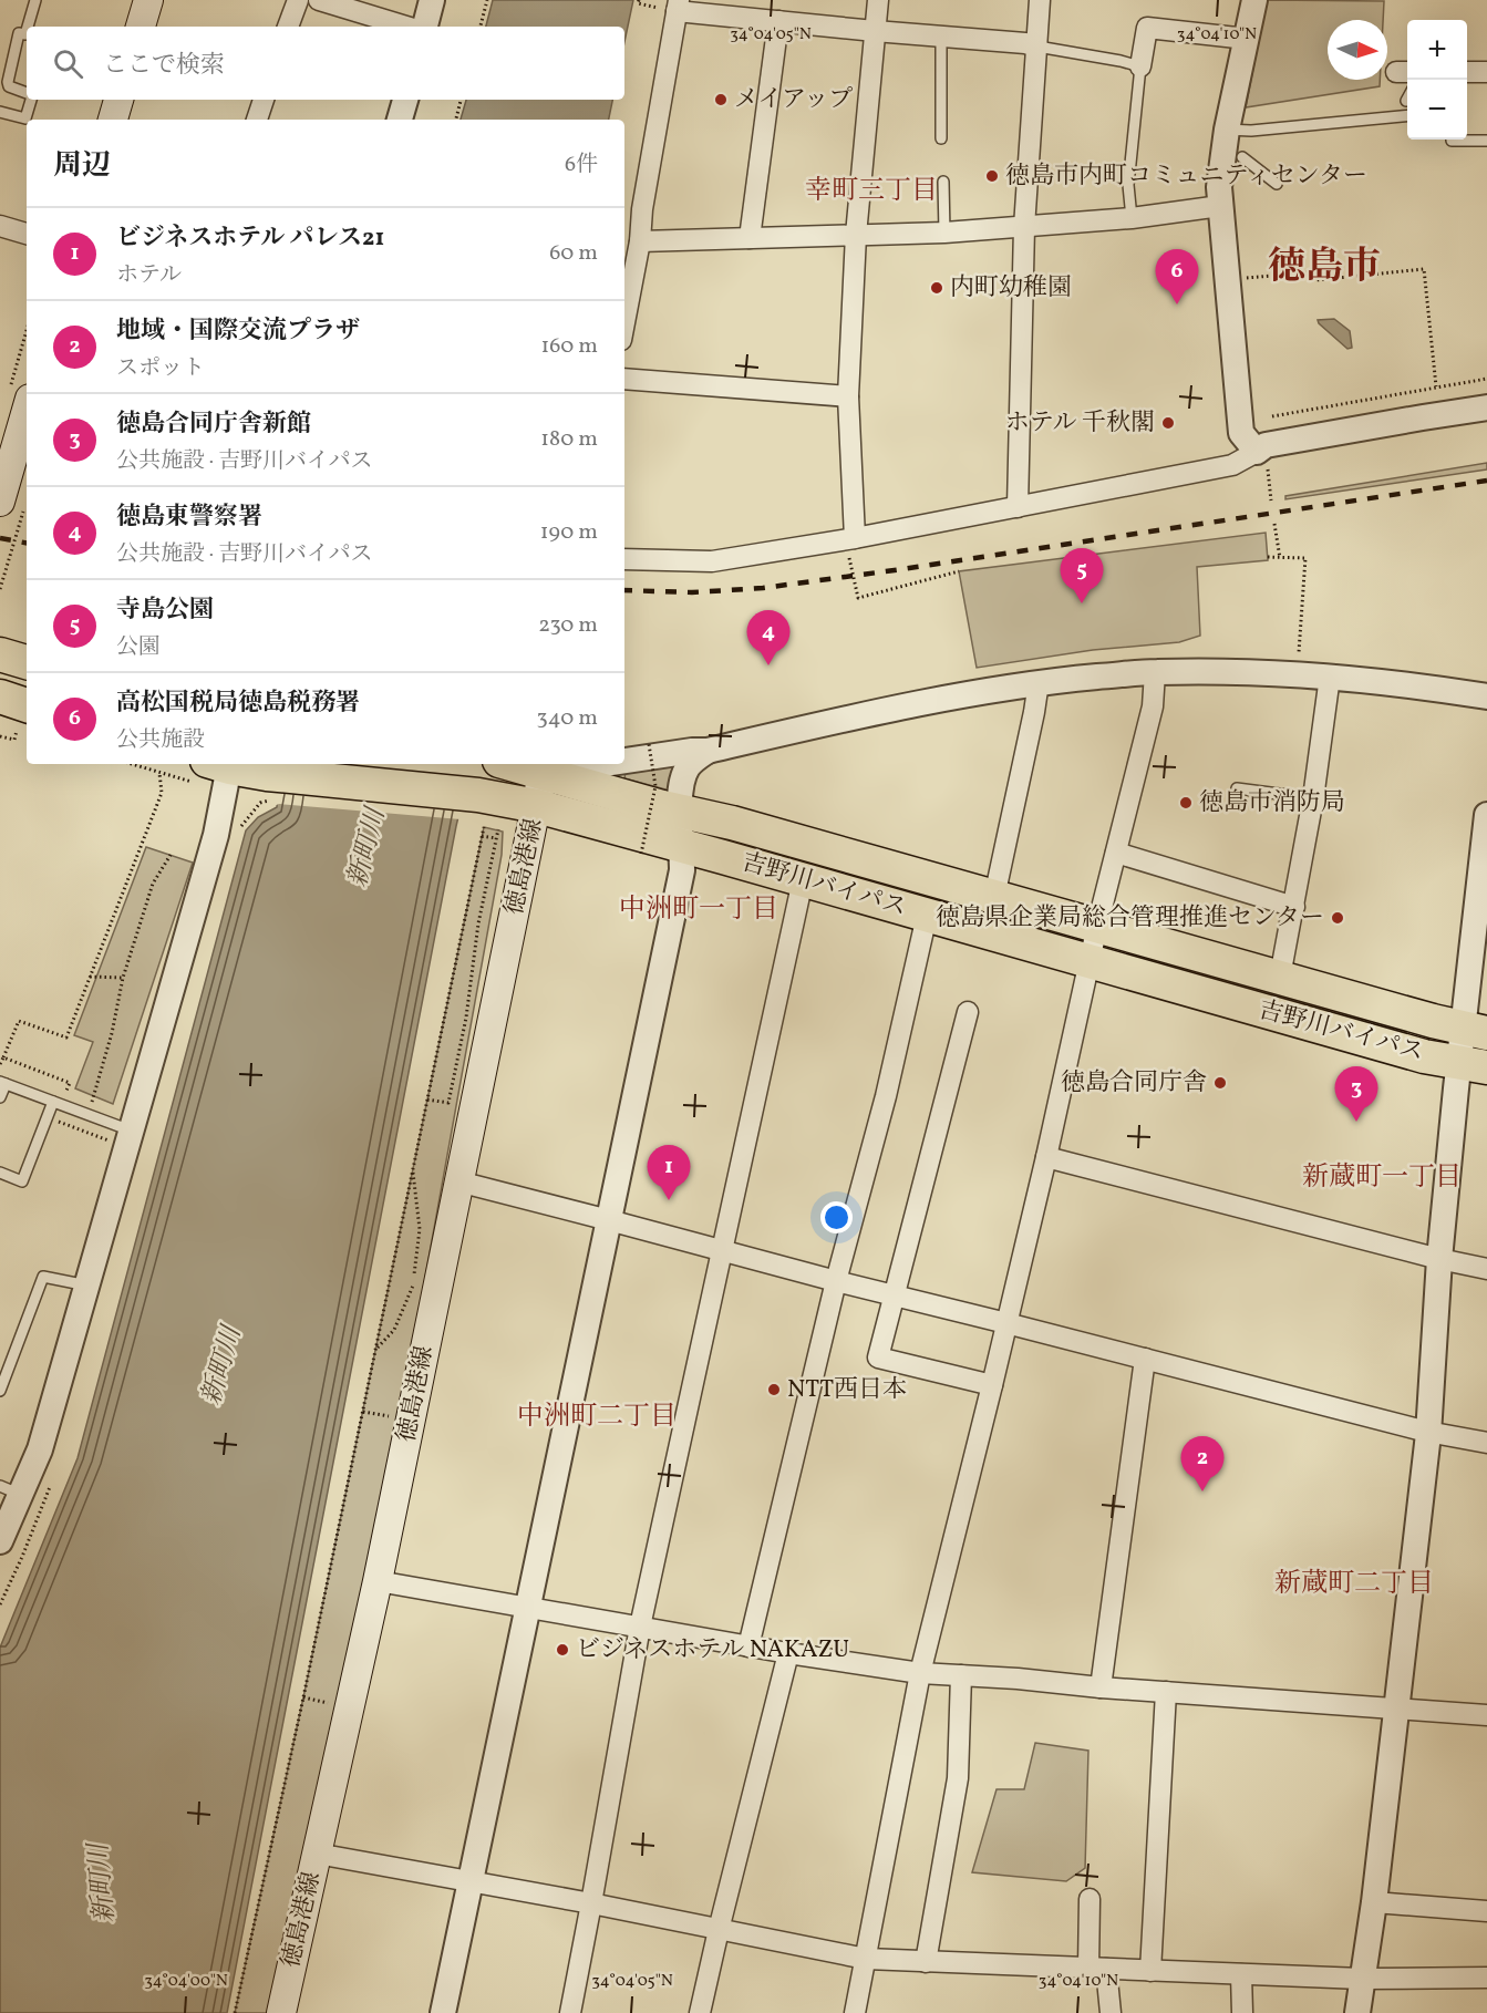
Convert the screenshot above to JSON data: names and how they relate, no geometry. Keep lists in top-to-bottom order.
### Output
{
  "streets": {
    "highway": ["吉野川バイパス"],
    "main road": ["徳島港線"]
  },
  "crossings": [
    ["徳島港線", "吉野川バイパス"]
  ],
  "districts": [
    "幸町三丁目",
    "徳島市",
    "中洲町一丁目",
    "新蔵町一丁目",
    "中洲町二丁目",
    "新蔵町二丁目"
  ],
  "water": ["新町川"],
  "places": [
    "メイアップ",
    "徳島市内町コミュニティセンター",
    "内町幼稚園",
    "ホテル 千秋閣",
    "徳島市消防局",
    "徳島県企業局総合管理推進センター",
    "徳島合同庁舎",
    "NTT西日本",
    "ビジネスホテル NAKAZU"
  ],
  "north": "right",
  "page": {
    "map_buttons": ["+", "−"],
    "search": "ここで検索",
    "heading": ["周辺", "6件"],
    "list": [
      {
        "mark": "1",
        "name": "ビジネスホテル パレス21",
        "note": "ホテル",
        "value": "60 m"
      },
      {
        "mark": "2",
        "name": "地域・国際交流プラザ",
        "note": "スポット",
        "value": "160 m"
      },
      {
        "mark": "3",
        "name": "徳島合同庁舎新館",
        "note": "公共施設 · 吉野川バイパス",
        "value": "180 m"
      },
      {
        "mark": "4",
        "name": "徳島東警察署",
        "note": "公共施設 · 吉野川バイパス",
        "value": "190 m"
      },
      {
        "mark": "5",
        "name": "寺島公園",
        "note": "公園",
        "value": "230 m"
      },
      {
        "mark": "6",
        "name": "高松国税局徳島税務署",
        "note": "公共施設",
        "value": "340 m"
      }
    ],
    "pins": [
      "6",
      "5",
      "4",
      "3",
      "1",
      "2"
    ]
  },
  "coordinates": ["34°04'05\"N", "34°04'10\"N", "34°04'00\"N"]
}
